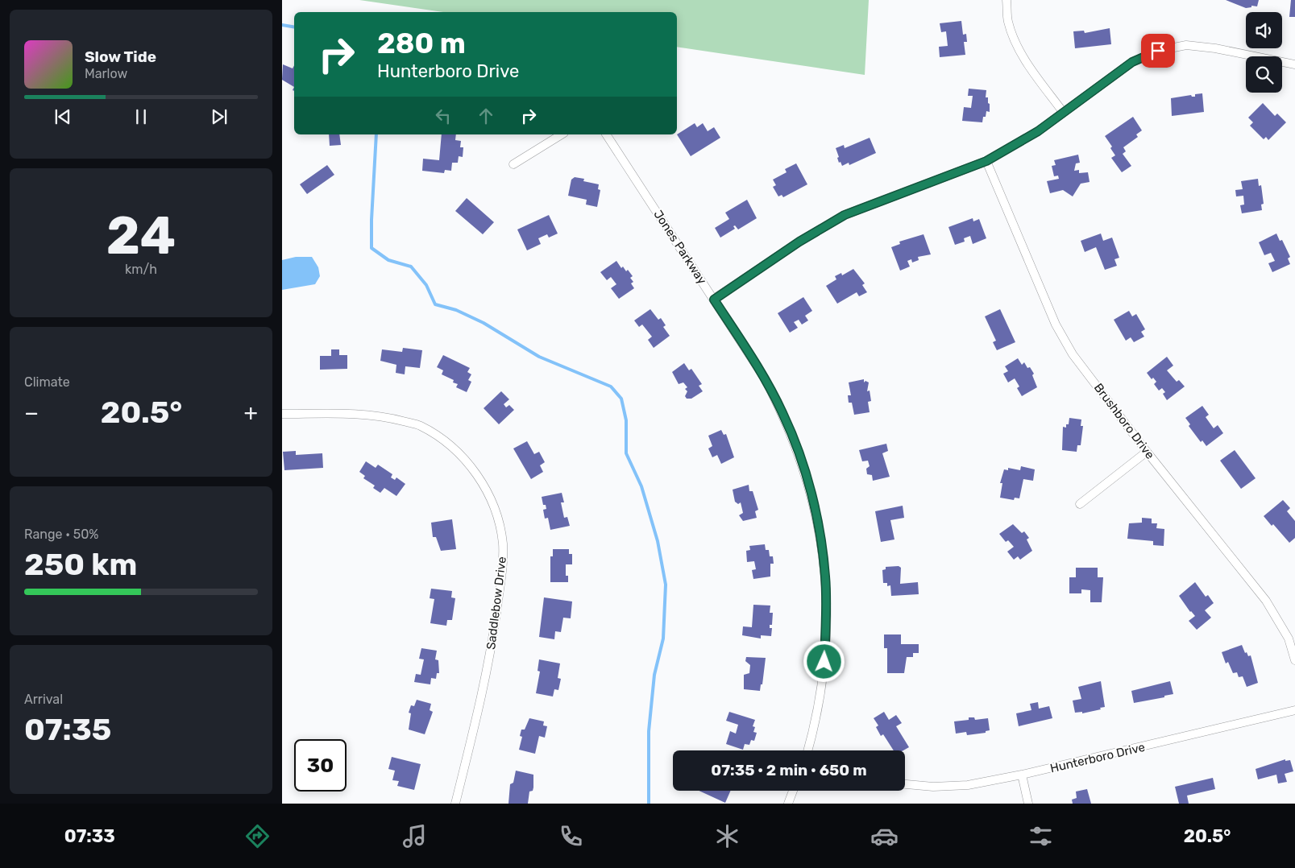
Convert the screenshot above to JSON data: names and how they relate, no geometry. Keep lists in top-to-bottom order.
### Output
{
  "streets": {
    "street": [
      "Jones Parkway",
      "Brushboro Drive",
      "Saddlebow Drive",
      "Hunterboro Drive"
    ]
  },
  "page": {
    "turn": ["280 m", "Hunterboro Drive"],
    "song": ["Slow Tide", "Marlow"],
    "tile": [
      ["24", "km/h"],
      "Climate",
      ["Range · 50%", "250 km"],
      ["Arrival", "07:35"]
    ],
    "heat": ["−", "20.5°", "+"],
    "limit": "30",
    "trip": "07:35 · 2 min · 650 m",
    "tabs": ["07:33", "20.5°"]
  }
}
